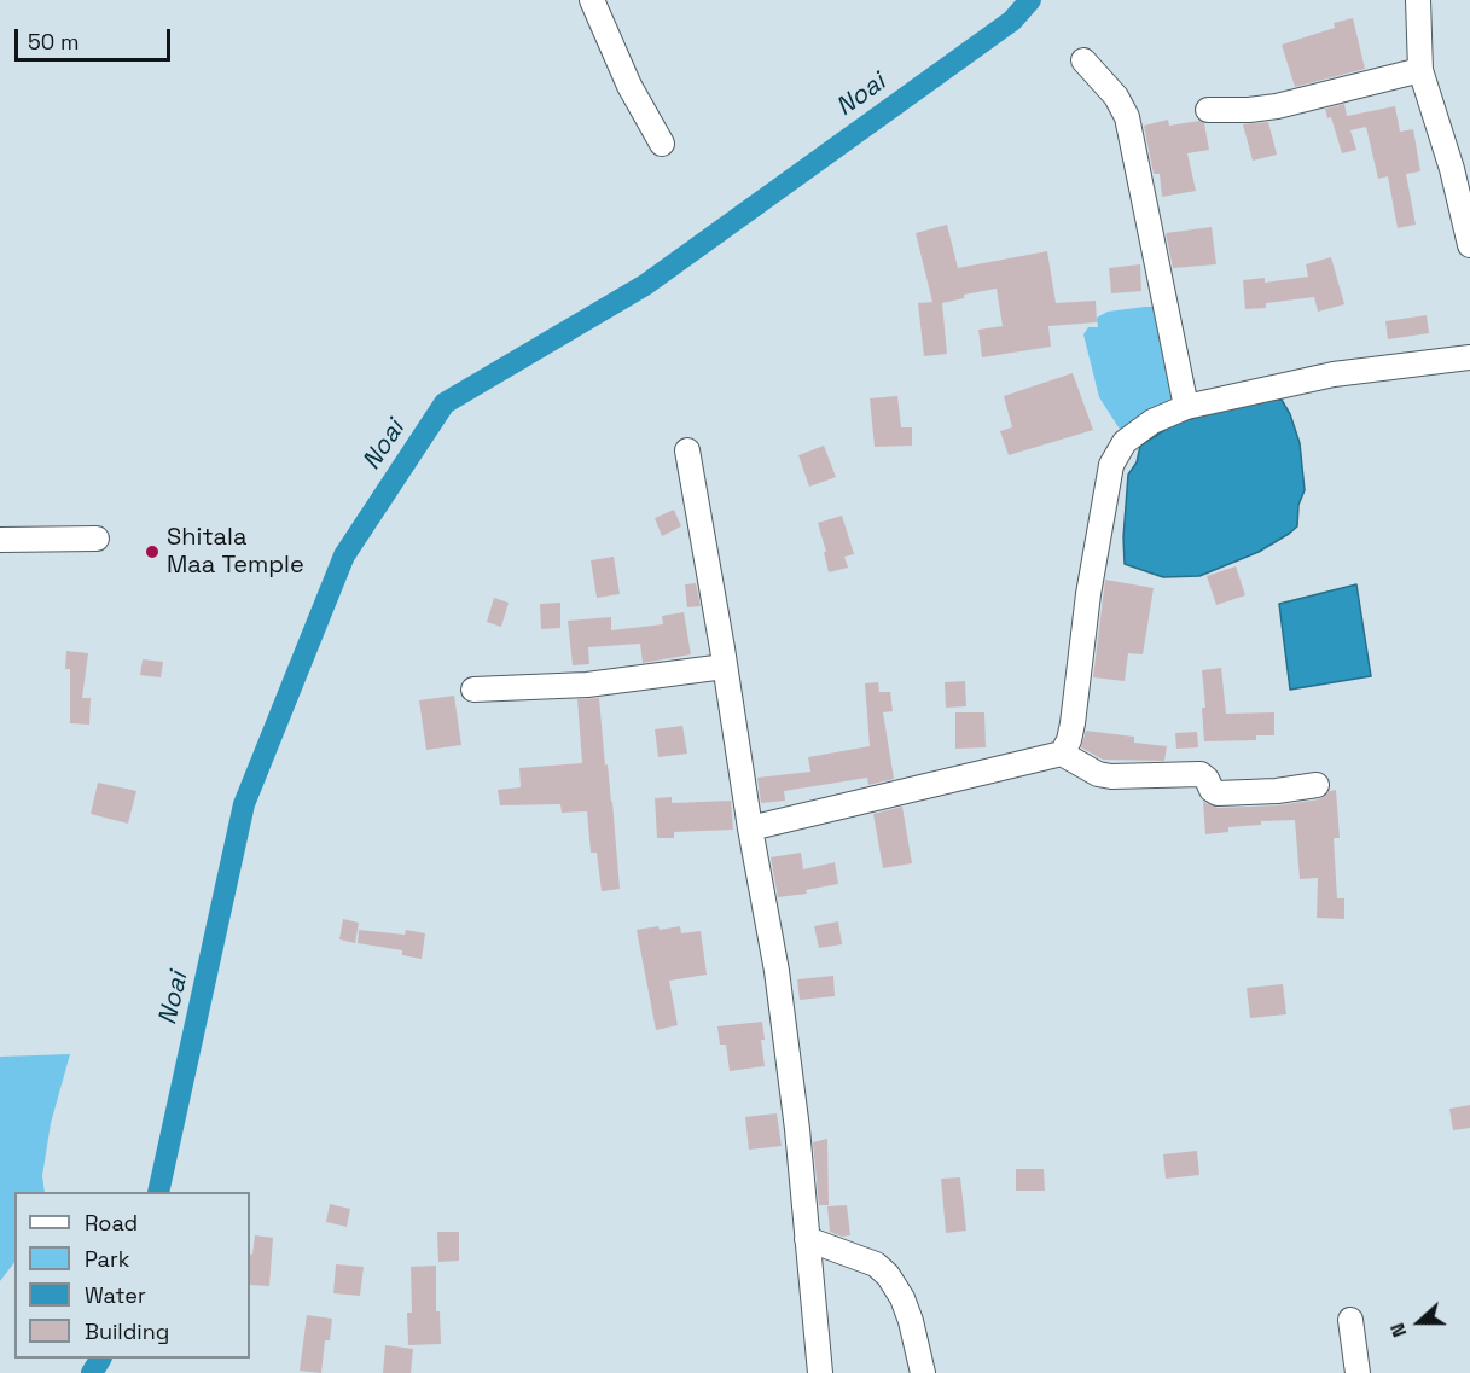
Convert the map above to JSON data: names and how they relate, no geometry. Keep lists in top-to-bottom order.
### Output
{
  "water": ["Noai"],
  "places": ["Shitala Maa Temple"],
  "legend": [
    "Road",
    "Park",
    "Water",
    "Building"
  ],
  "scale_bar": "50 m",
  "north": "left"
}
